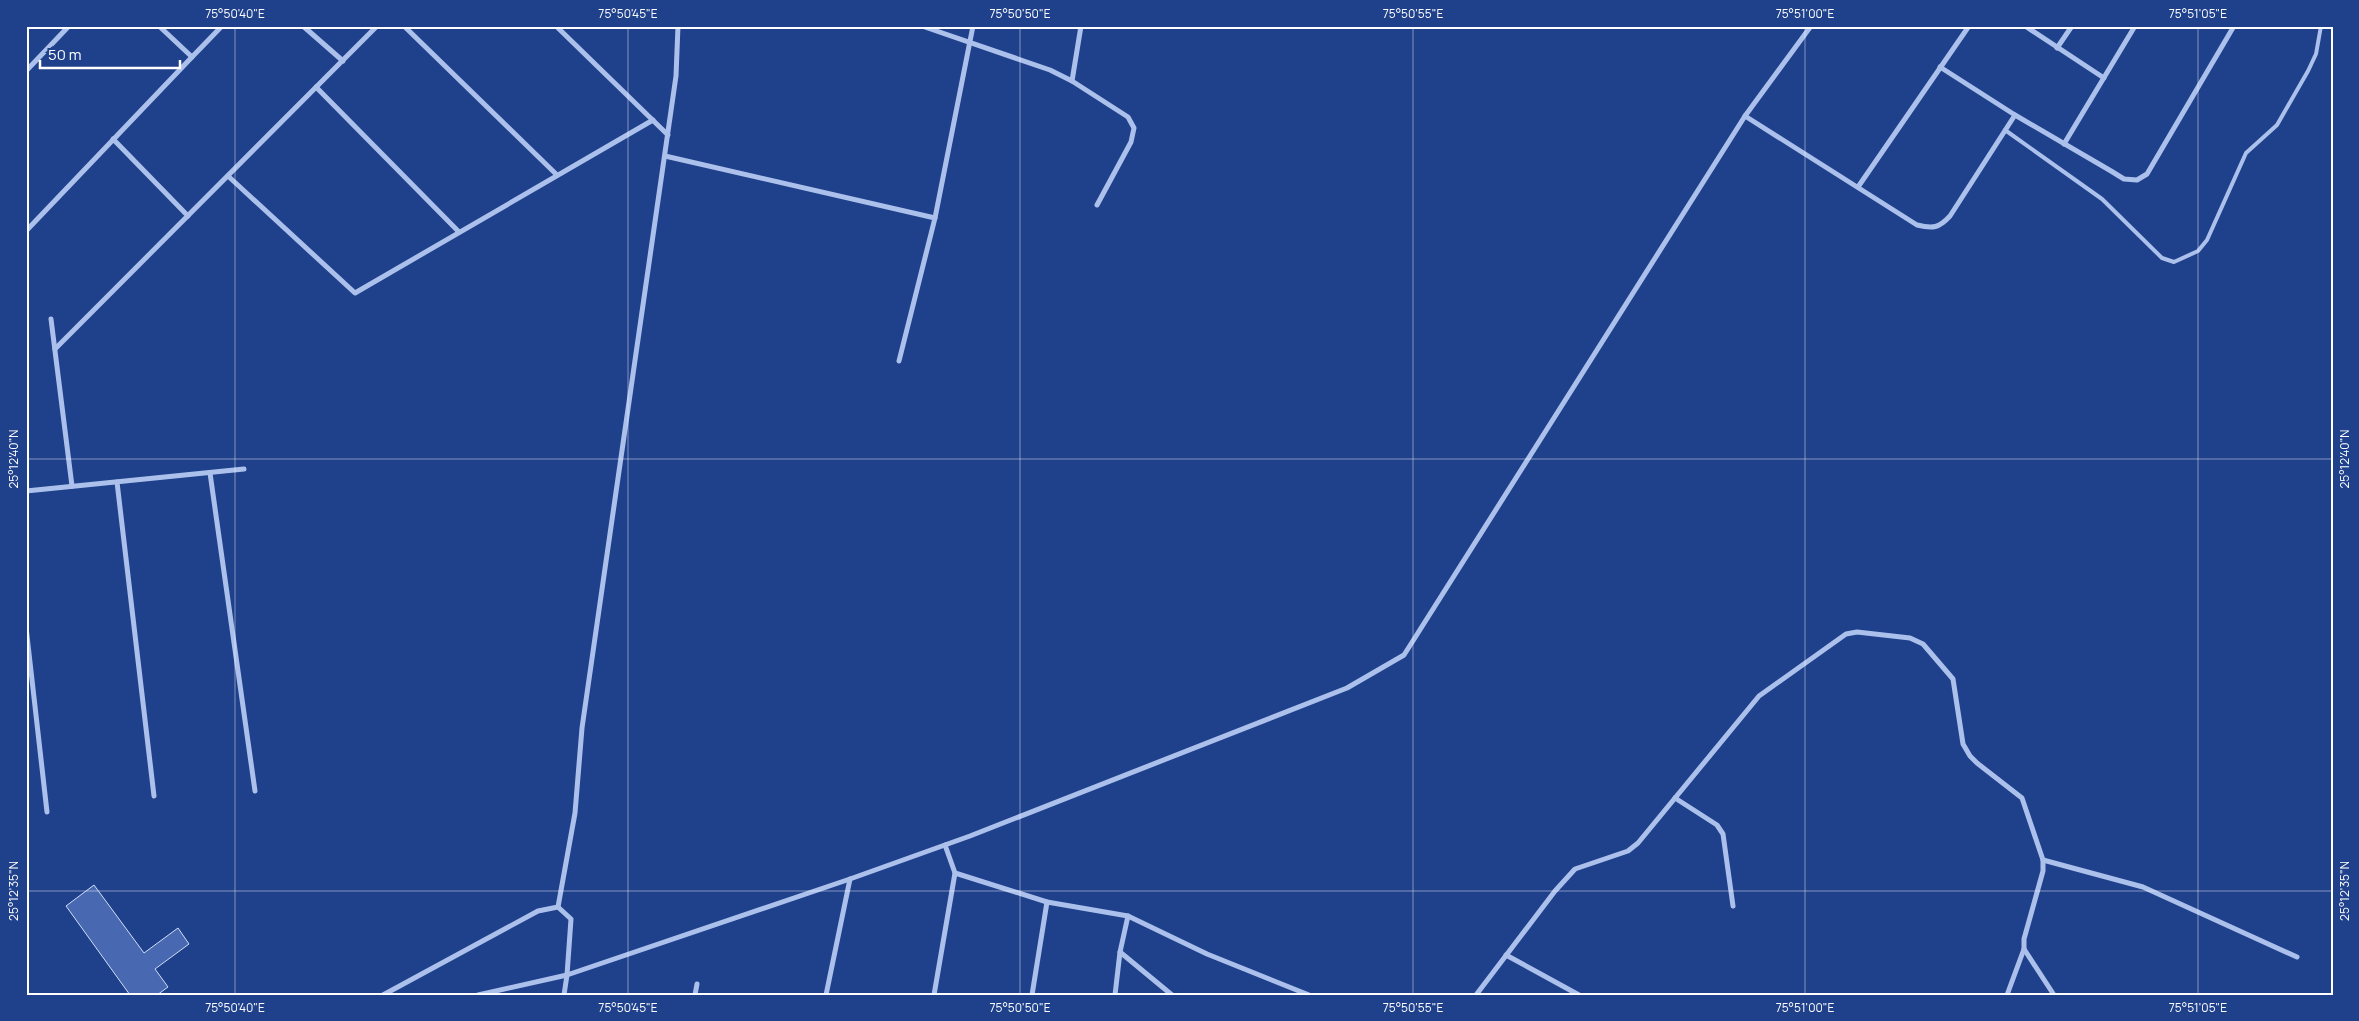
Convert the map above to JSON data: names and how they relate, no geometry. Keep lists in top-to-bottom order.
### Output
{
  "scale_bar": "50 m",
  "coordinates": [
    "75°50'40\"E",
    "75°50'45\"E",
    "75°50'50\"E",
    "75°50'55\"E",
    "75°51'00\"E",
    "75°51'05\"E",
    "25°12'40\"N",
    "25°12'35\"N"
  ]
}
